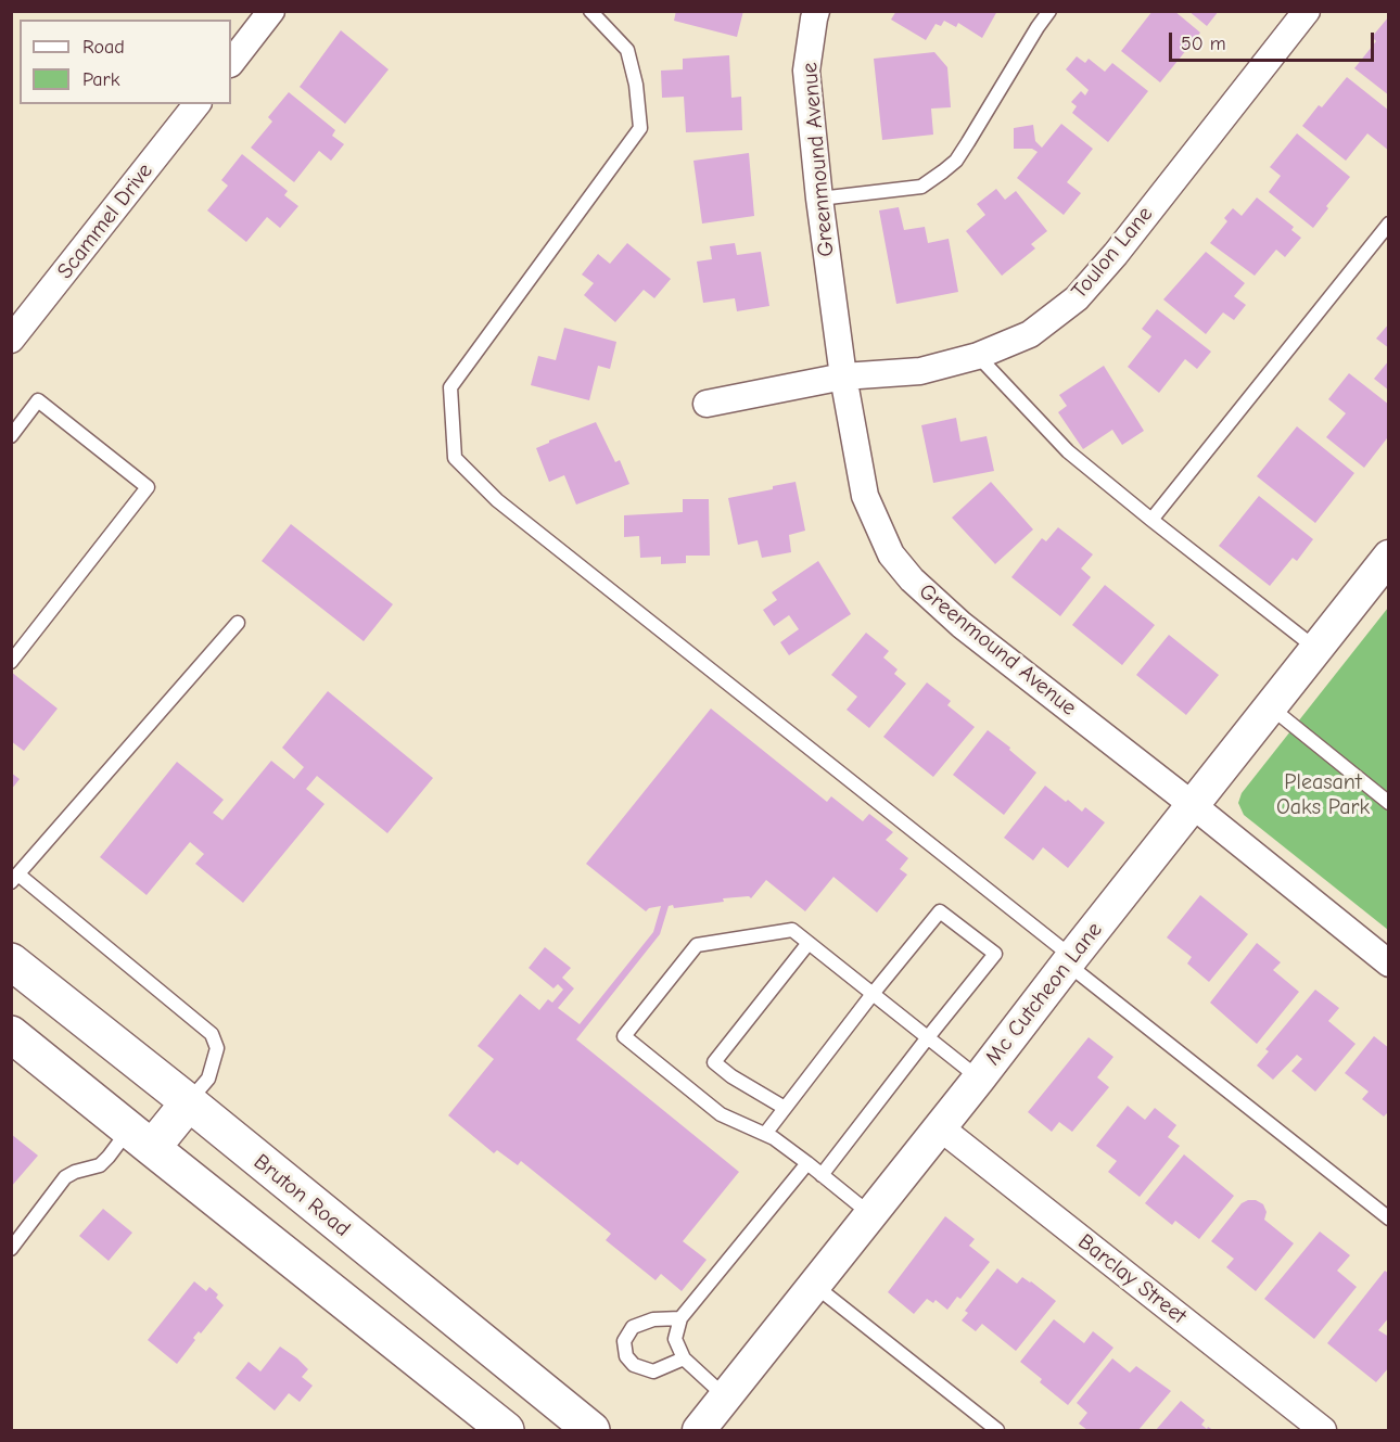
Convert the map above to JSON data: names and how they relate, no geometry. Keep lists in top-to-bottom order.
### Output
{
  "streets": {
    "main road": ["Bruton Road"],
    "street": [
      "Greenmound Avenue",
      "Scammel Drive",
      "Toulon Lane",
      "Mc Cutcheon Lane",
      "Barclay Street"
    ]
  },
  "crossings": [
    ["Greenmound Avenue", "Toulon Lane"],
    ["Greenmound Avenue", "Mc Cutcheon Lane"],
    ["Mc Cutcheon Lane", "Barclay Street"]
  ],
  "parks": ["Pleasant Oaks Park"],
  "legend": ["Road", "Park"],
  "scale_bar": "50 m"
}
